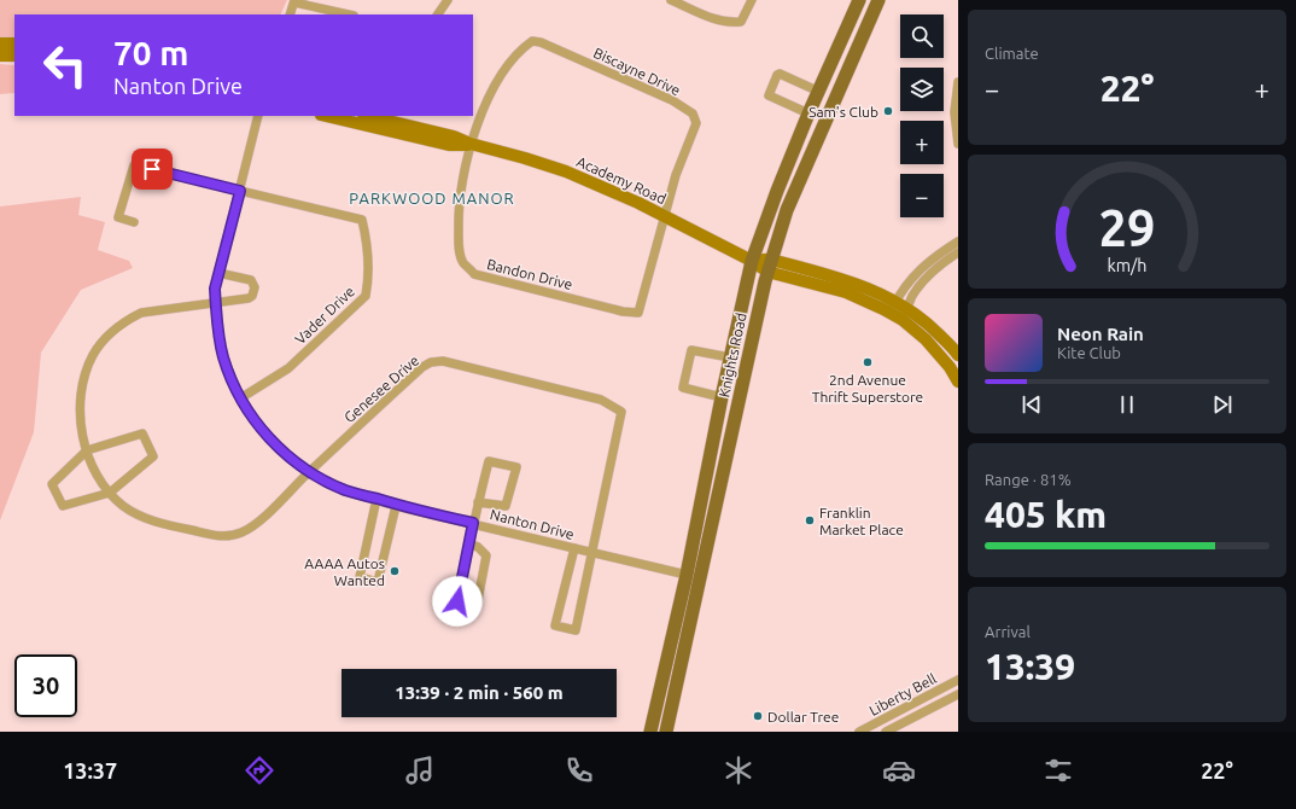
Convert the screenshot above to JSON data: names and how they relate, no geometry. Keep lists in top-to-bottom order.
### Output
{
  "streets": {
    "main road": ["Academy Road", "Knights Road"],
    "street": [
      "Biscayne Drive",
      "Bandon Drive",
      "Vader Drive",
      "Genesee Drive",
      "Nanton Drive",
      "Liberty Bell"
    ]
  },
  "crossings": [
    ["Biscayne Drive", "Academy Road"],
    ["Biscayne Drive", "Bandon Drive"],
    ["Academy Road", "Bandon Drive"],
    ["Academy Road", "Knights Road"],
    ["Vader Drive", "Nanton Drive"],
    ["Knights Road", "Nanton Drive"],
    ["Genesee Drive", "Nanton Drive"]
  ],
  "districts": ["PARKWOOD MANOR"],
  "places": [
    "Sam's Club",
    "2nd Avenue Thrift Superstore",
    "Franklin Market Place",
    "AAAA Autos Wanted",
    "Dollar Tree"
  ],
  "page": {
    "tile": [
      "Climate",
      ["Range · 81%", "405 km"],
      ["Arrival", "13:39"]
    ],
    "map_buttons": ["+", "−"],
    "turn": ["70 m", "Nanton Drive"],
    "heat": ["−", "22°", "+"],
    "song": ["Neon Rain", "Kite Club"],
    "limit": "30",
    "trip": "13:39 · 2 min · 560 m",
    "tabs": ["13:37", "22°"],
    "gauge": ["29", "km/h"]
  }
}
